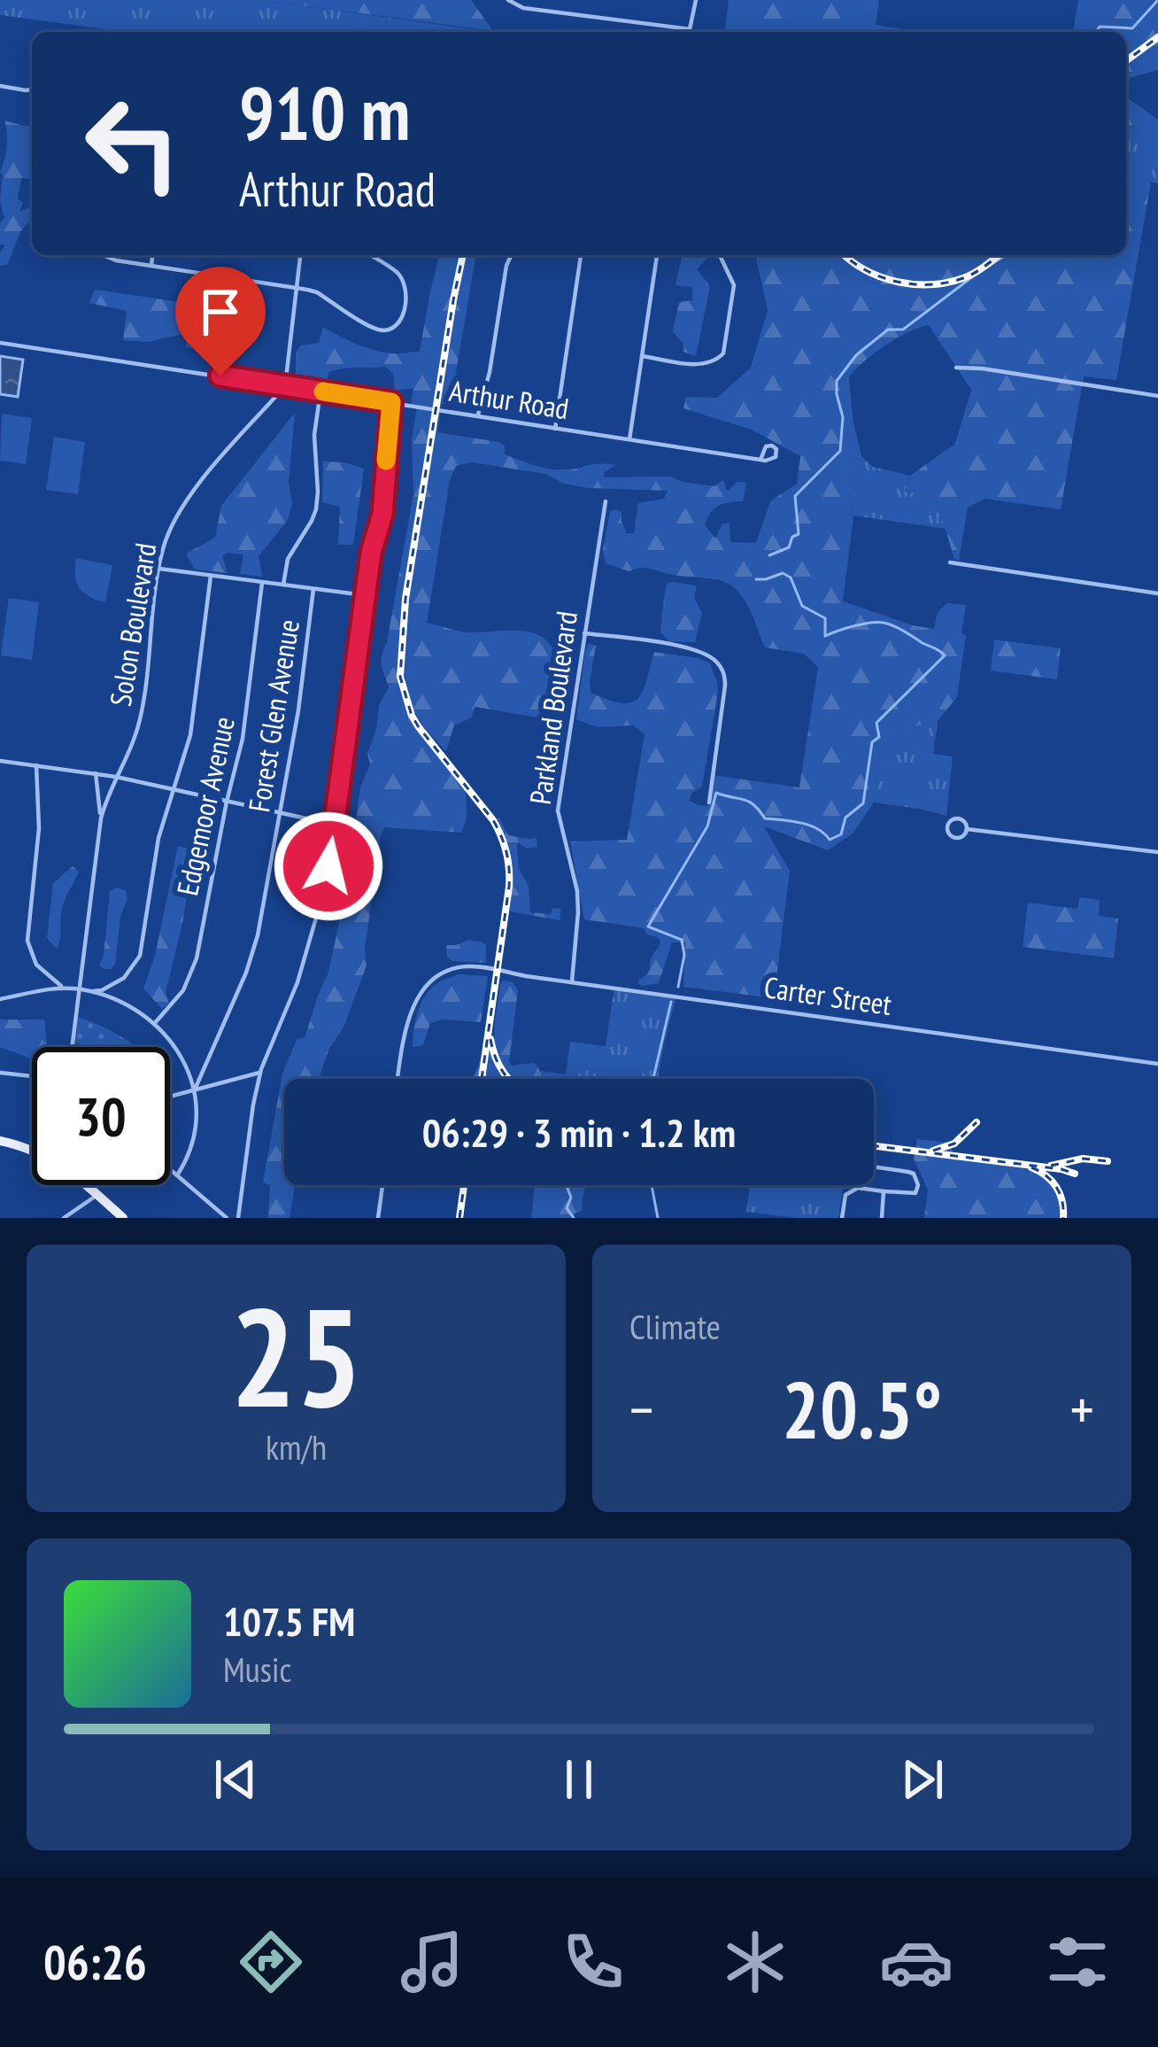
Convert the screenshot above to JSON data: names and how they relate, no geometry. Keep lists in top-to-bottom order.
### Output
{
  "streets": {
    "street": [
      "Arthur Road",
      "Solon Boulevard",
      "Parkland Boulevard",
      "Forest Glen Avenue",
      "Edgemoor Avenue",
      "Carter Street"
    ]
  },
  "crossings": [
    ["Arthur Road", "Solon Boulevard"],
    ["Parkland Boulevard", "Carter Street"]
  ],
  "page": {
    "turn": ["910 m", "Arthur Road"],
    "limit": "30",
    "trip": "06:29 · 3 min · 1.2 km",
    "tile": [
      ["25", "km/h"],
      "Climate"
    ],
    "heat": ["−", "20.5°", "+"],
    "song": ["107.5 FM", "Music"],
    "tabs": "06:26"
  }
}
